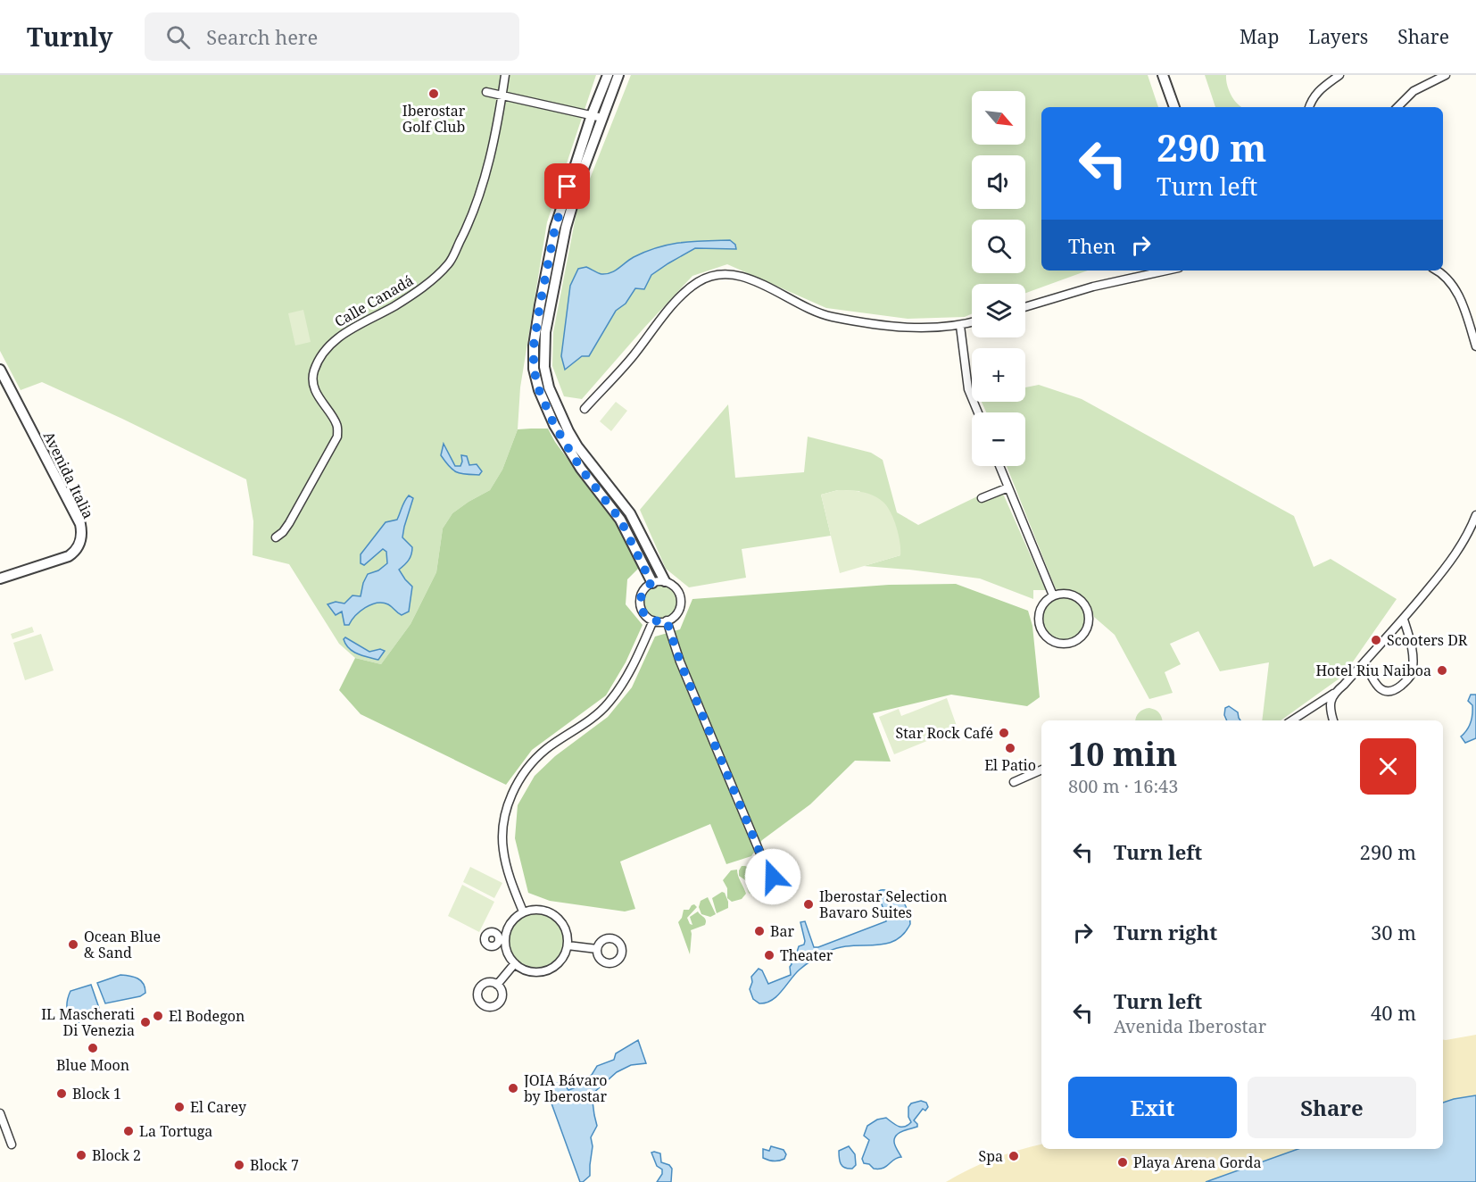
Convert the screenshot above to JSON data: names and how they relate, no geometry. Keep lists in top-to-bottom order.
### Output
{
  "streets": {
    "street": ["Calle Canadá", "Avenida Italia"]
  },
  "places": [
    "Iberostar Golf Club",
    "Scooters DR",
    "Hotel Riu Naiboa",
    "Star Rock Café",
    "El Patio",
    "Iberostar Selection Bavaro Suites",
    "Bar",
    "Ocean Blue & Sand",
    "Theater",
    "El Bodegon",
    "IL Mascherati Di Venezia",
    "Blue Moon",
    "JOIA Bávaro by Iberostar",
    "Block 1",
    "El Carey",
    "La Tortuga",
    "Block 2",
    "Spa",
    "Playa Arena Gorda",
    "Block 7"
  ],
  "north": "bottom right",
  "page": {
    "header": "Turnly",
    "search": "Search here",
    "nav": ["Map", "Layers", "Share"],
    "map_buttons": ["+", "−"],
    "turn": ["290 m", "Turn left"],
    "then": "Then",
    "heading": ["10 min", "800 m · 16:43"],
    "list": [
      {
        "name": "Turn left",
        "value": "290 m"
      },
      {
        "name": "Turn right",
        "value": "30 m"
      },
      {
        "name": "Turn left",
        "note": "Avenida Iberostar",
        "value": "40 m"
      }
    ],
    "buttons": ["Exit", "Share"]
  }
}
